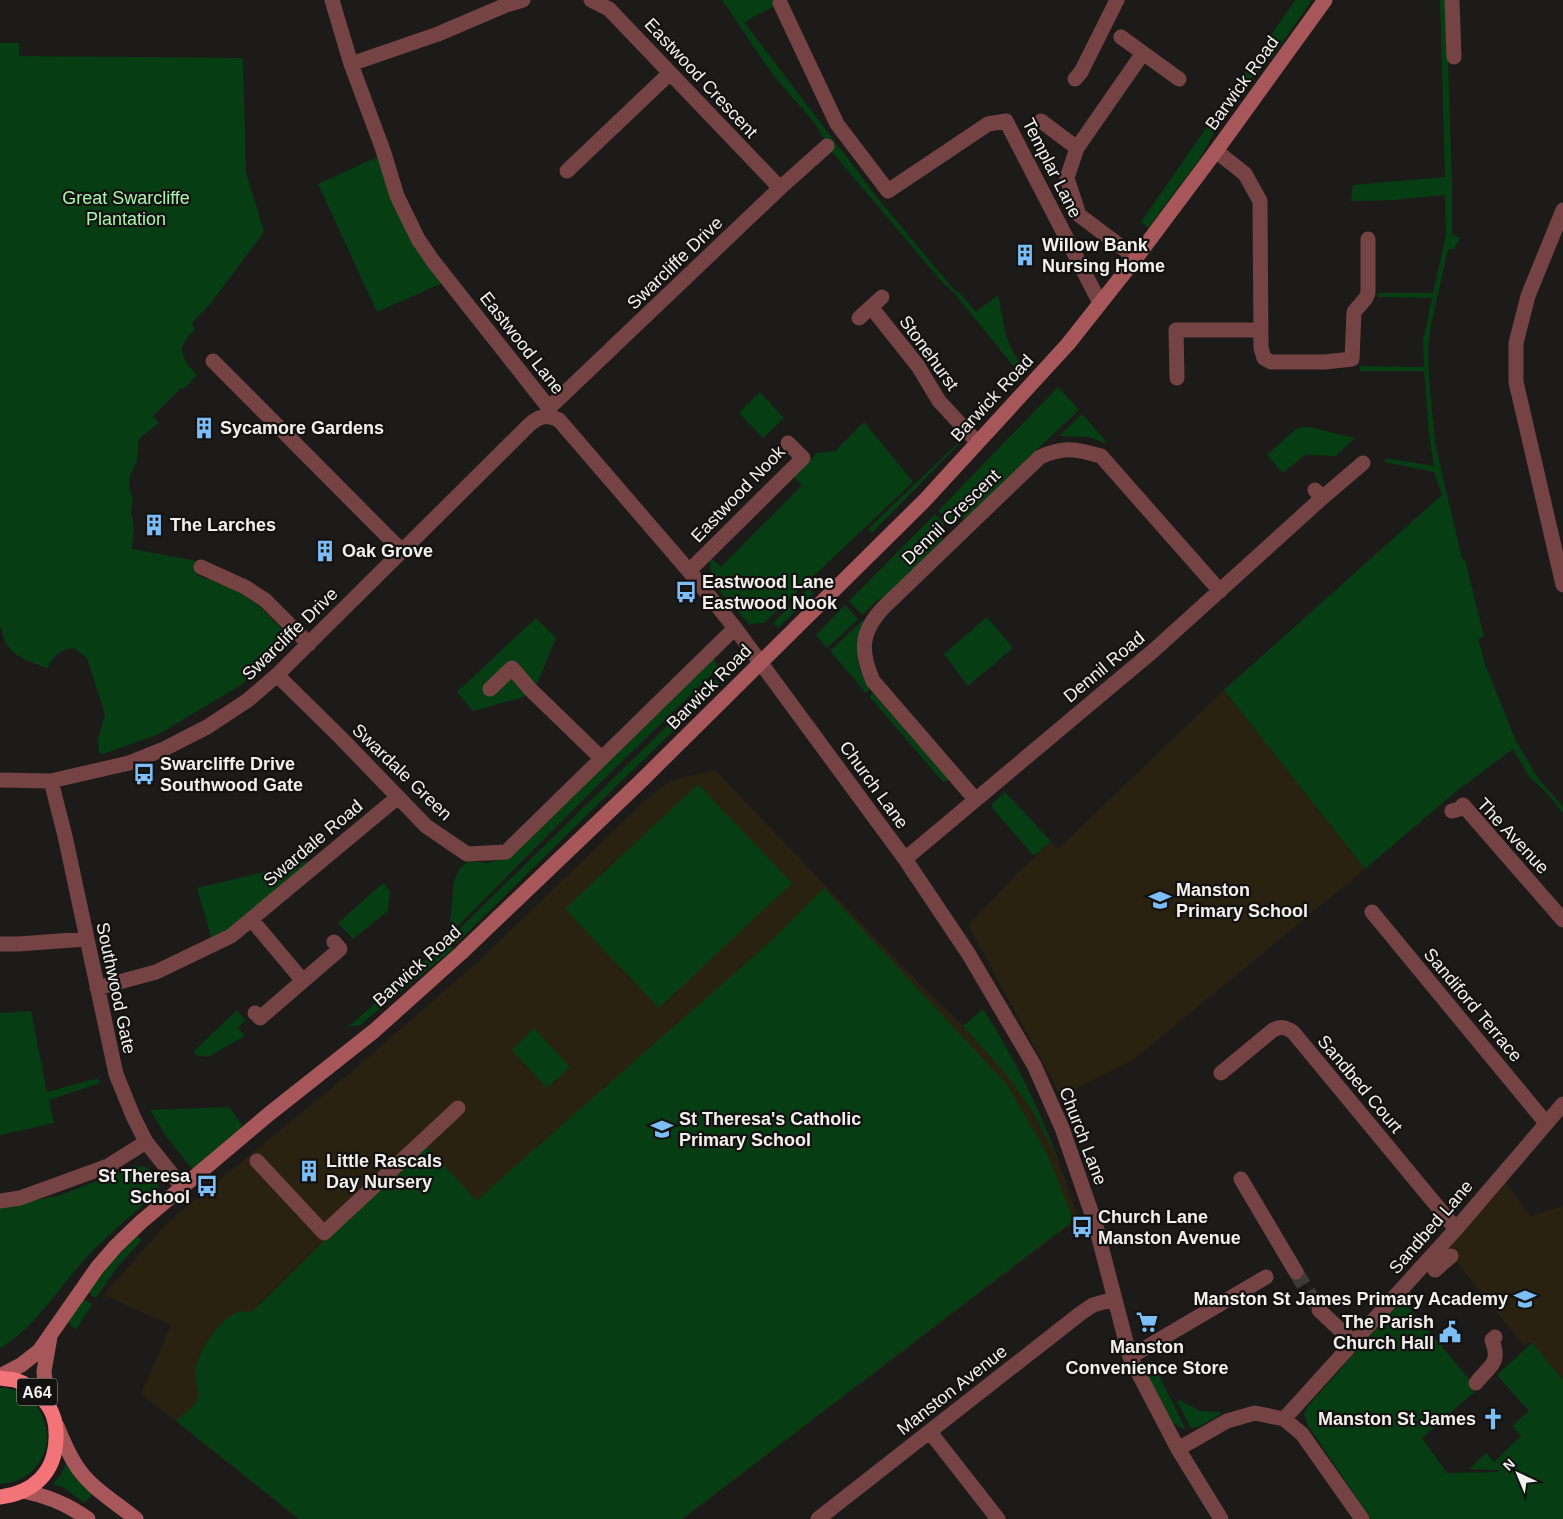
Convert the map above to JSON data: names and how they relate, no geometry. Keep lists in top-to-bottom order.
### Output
{
  "streets": {
    "highway": ["A64"],
    "street": [
      "Eastwood Crescent",
      "Barwick Road",
      "Templar Lane",
      "Swarcliffe Drive",
      "Eastwood Lane",
      "Stonehurst",
      "Eastwood Nook",
      "Dennil Crescent",
      "Dennil Road",
      "Swardale Green",
      "Church Lane",
      "The Avenue",
      "Swardale Road",
      "Southwood Gate",
      "Sandiford Terrace",
      "Sandbed Court",
      "Sandbed Lane",
      "Manston Avenue"
    ]
  },
  "crossings": [
    ["Eastwood Crescent", "Swarcliffe Drive"],
    ["Barwick Road", "Templar Lane"],
    ["Barwick Road", "Eastwood Lane"],
    ["Barwick Road", "Stonehurst"],
    ["Barwick Road", "Church Lane"],
    ["Barwick Road", "Southwood Gate"],
    ["Barwick Road", "A64"],
    ["Swarcliffe Drive", "Eastwood Lane"],
    ["Swarcliffe Drive", "Swardale Green"],
    ["Swarcliffe Drive", "Southwood Gate"],
    ["Eastwood Lane", "Eastwood Nook"],
    ["Eastwood Lane", "Swardale Green"],
    ["Eastwood Lane", "Church Lane"],
    ["Dennil Crescent", "Dennil Road"],
    ["Dennil Road", "Church Lane"],
    ["Swardale Green", "Swardale Road"],
    ["Church Lane", "Manston Avenue"],
    ["Swardale Road", "Southwood Gate"],
    ["Sandiford Terrace", "Sandbed Lane"],
    ["Sandbed Court", "Sandbed Lane"]
  ],
  "parks": ["Great Swarcliffe Plantation"],
  "places": {
    "building": [
      "Willow Bank Nursing Home",
      "Sycamore Gardens",
      "The Larches",
      "Oak Grove",
      "Little Rascals Day Nursery"
    ],
    "bus stop": [
      "Eastwood Lane Eastwood Nook",
      "Swarcliffe Drive Southwood Gate",
      "St Theresa School",
      "Church Lane Manston Avenue"
    ],
    "school or university": ["Manston Primary School", "St Theresa's Catholic Primary School", "Manston St James Primary Academy"],
    "supermarket": ["Manston Convenience Store"],
    "public building": ["The Parish Church Hall"],
    "church": ["Manston St James"]
  },
  "north": "top left"
}
